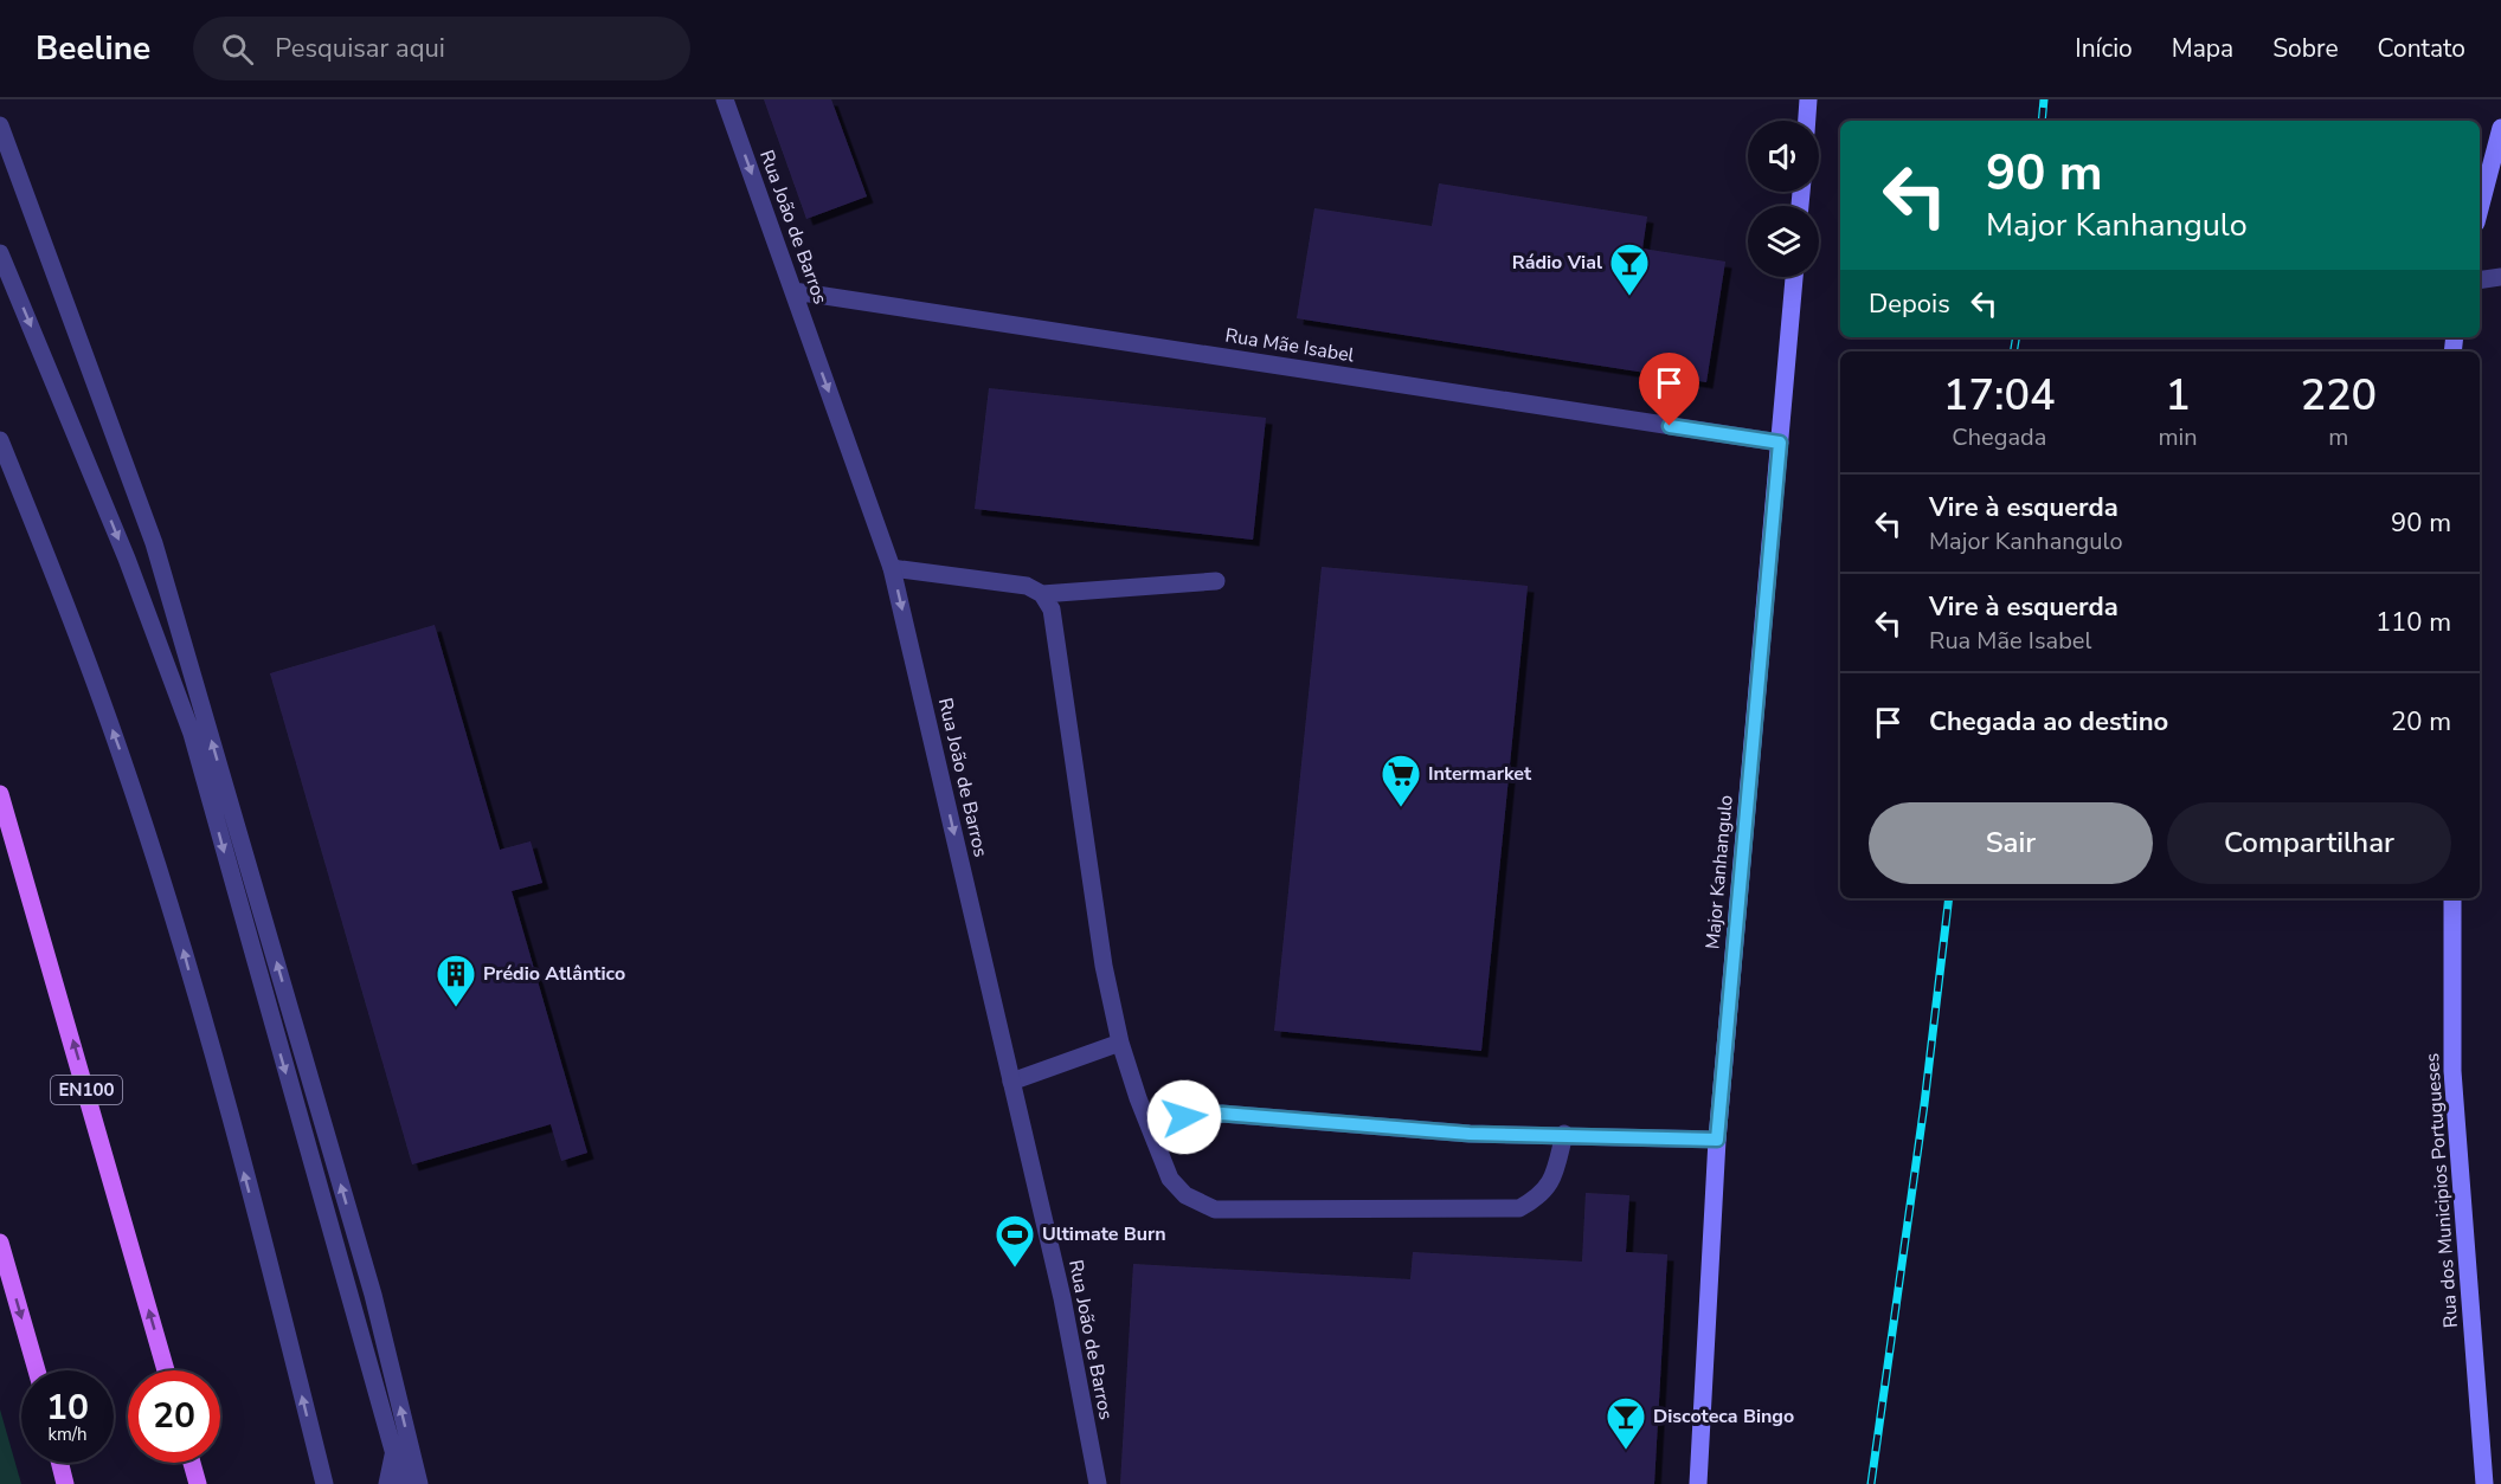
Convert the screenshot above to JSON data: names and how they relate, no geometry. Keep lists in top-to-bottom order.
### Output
{
  "streets": {
    "main road": ["EN100"],
    "street": [
      "Rua João de Barros",
      "Rua Mãe Isabel",
      "Major Kanhangulo",
      "Rua dos Municipios Portugueses"
    ]
  },
  "crossings": [
    ["Rua João de Barros", "Rua Mãe Isabel"],
    ["Rua Mãe Isabel", "Major Kanhangulo"]
  ],
  "places": {
    "bar": ["Rádio Vial", "Discoteca Bingo"],
    "supermarket": ["Intermarket"],
    "building": ["Prédio Atlântico"],
    "sports": ["Ultimate Burn"]
  },
  "page": {
    "header": "Beeline",
    "search": "Pesquisar aqui",
    "nav": [
      "Início",
      "Mapa",
      "Sobre",
      "Contato"
    ],
    "turn": ["90 m", "Major Kanhangulo"],
    "then": "Depois",
    "eta": [
      "17:04",
      "Chegada",
      "1",
      "min",
      "220",
      "m"
    ],
    "list": [
      {
        "name": "Vire à esquerda",
        "note": "Major Kanhangulo",
        "value": "90 m"
      },
      {
        "name": "Vire à esquerda",
        "note": "Rua Mãe Isabel",
        "value": "110 m"
      },
      {
        "name": "Chegada ao destino",
        "value": "20 m"
      }
    ],
    "buttons": ["Sair", "Compartilhar"],
    "speed": "10 km/h",
    "limit": "20"
  }
}
